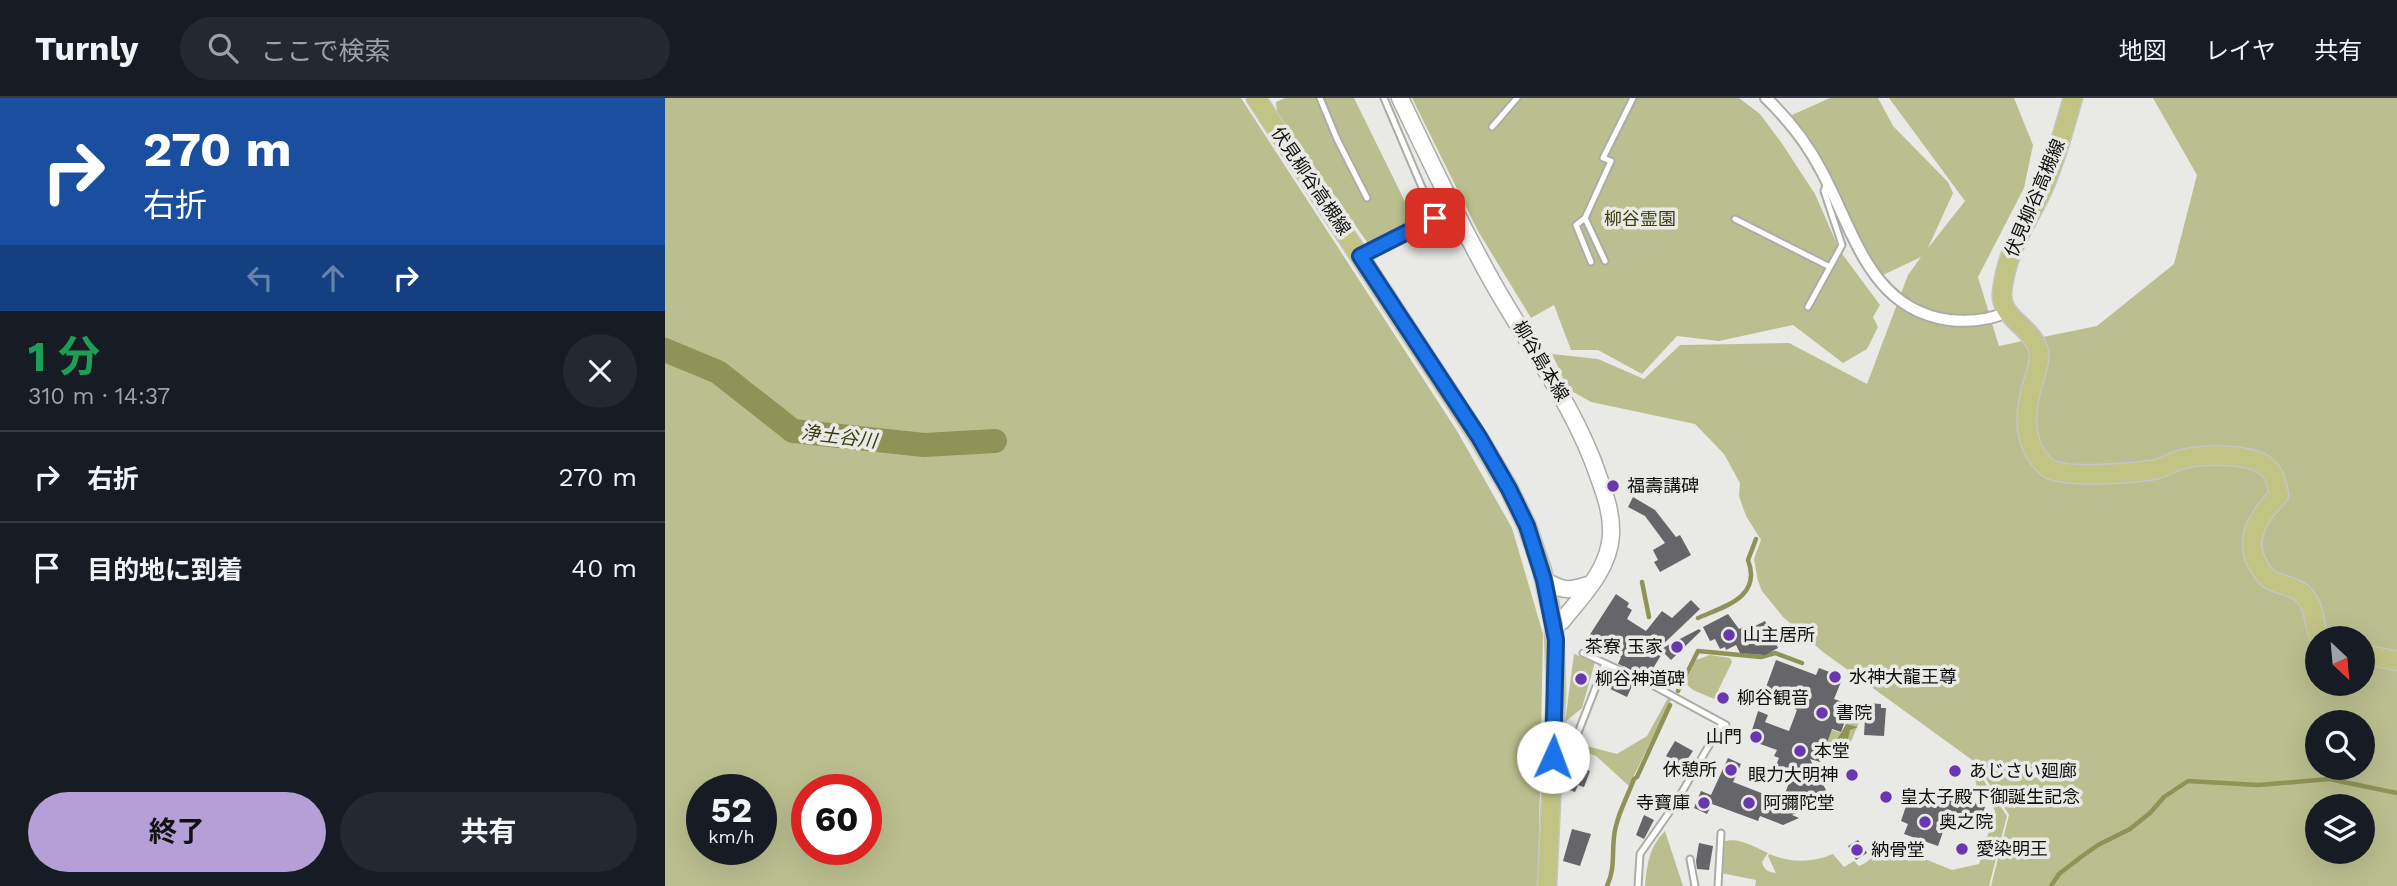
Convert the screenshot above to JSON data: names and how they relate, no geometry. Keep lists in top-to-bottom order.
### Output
{
  "streets": {
    "main road": ["伏見柳谷高槻線", "柳谷島本線"]
  },
  "crossings": [
    ["伏見柳谷高槻線", "柳谷島本線"]
  ],
  "water": ["浄土谷川"],
  "parks": ["柳谷霊園"],
  "places": [
    "福壽講碑",
    "山主居所",
    "茶寮 玉家",
    "水神大龍王尊",
    "柳谷神道碑",
    "柳谷観音",
    "書院",
    "山門",
    "本堂",
    "休憩所",
    "あじさい廻廊",
    "眼力大明神",
    "皇太子殿下御誕生記念",
    "寺寶庫",
    "阿彌陀堂",
    "奥之院",
    "愛染明王",
    "納骨堂"
  ],
  "north": "bottom right",
  "page": {
    "header": "Turnly",
    "search": "ここで検索",
    "nav": ["地図", "レイヤ", "共有"],
    "turn": ["270 m", "右折"],
    "heading": ["1 分", "310 m · 14:37"],
    "list": [
      {
        "name": "右折",
        "value": "270 m"
      },
      {
        "name": "目的地に到着",
        "value": "40 m"
      }
    ],
    "speed": "52 km/h",
    "limit": "60",
    "buttons": ["終了", "共有"]
  }
}
